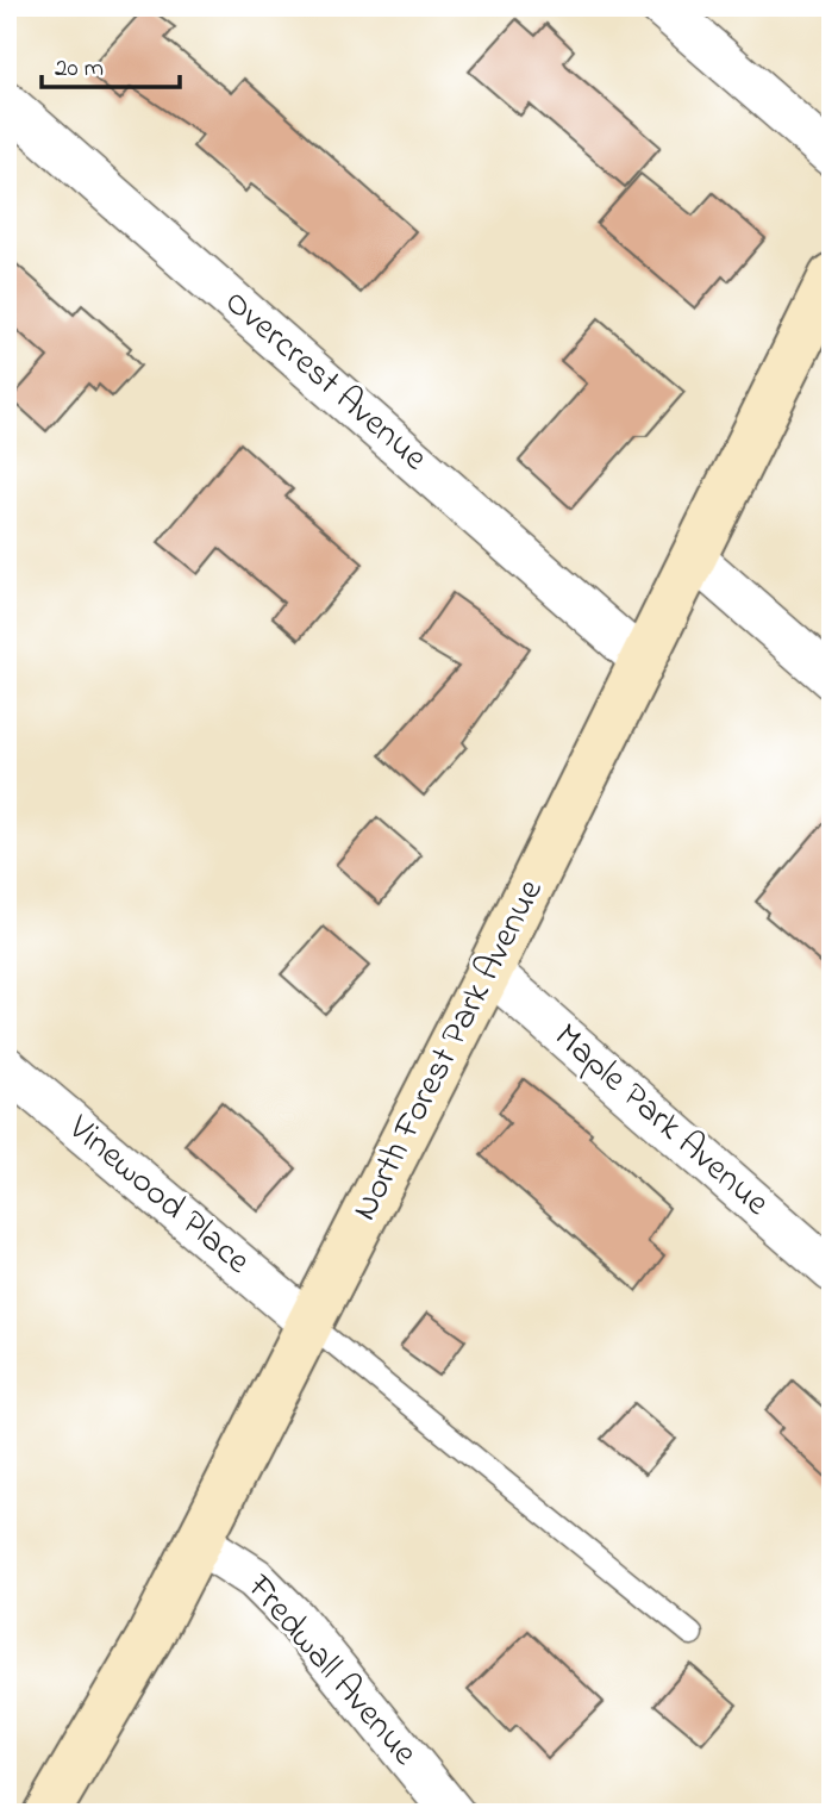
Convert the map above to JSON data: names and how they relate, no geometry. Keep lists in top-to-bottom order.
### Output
{
  "streets": {
    "main road": ["North Forest Park Avenue"],
    "street": [
      "Overcrest Avenue",
      "Maple Park Avenue",
      "Vinewood Place",
      "Fredwall Avenue"
    ]
  },
  "crossings": [
    ["Overcrest Avenue", "North Forest Park Avenue"],
    ["North Forest Park Avenue", "Maple Park Avenue"],
    ["North Forest Park Avenue", "Vinewood Place"],
    ["North Forest Park Avenue", "Fredwall Avenue"]
  ],
  "scale_bar": "20 m"
}
